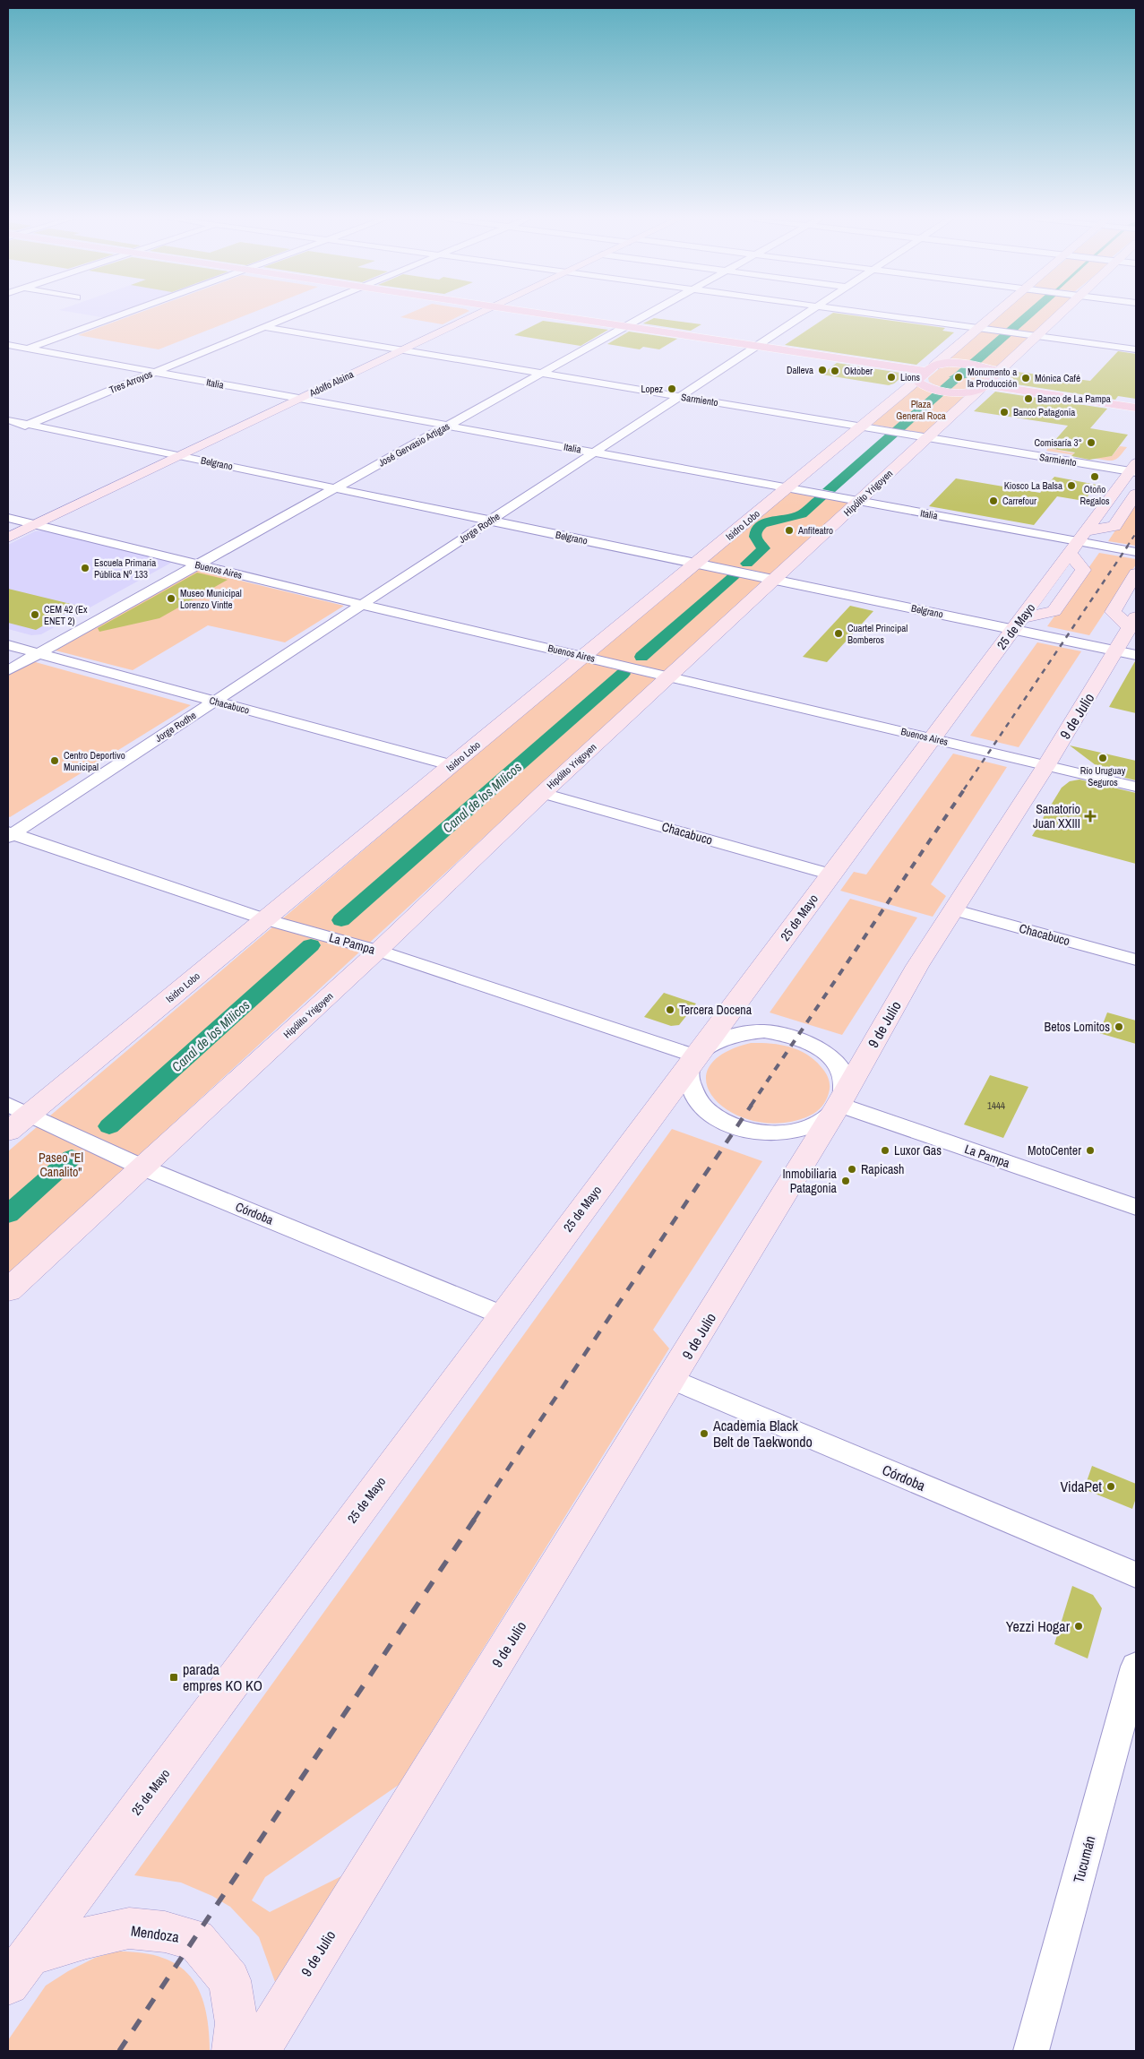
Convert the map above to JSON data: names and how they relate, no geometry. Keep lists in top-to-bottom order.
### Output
{
  "streets": {
    "street": [
      "Tres Arroyos",
      "Italia",
      "Adolfo Alsina",
      "Sarmiento",
      "José Gervasio Artigas",
      "Belgrano",
      "Hipólito Yrigoyen",
      "Isidro Lobo",
      "Jorge Rodhe",
      "Buenos Aires",
      "25 de Mayo",
      "Chacabuco",
      "9 de Julio",
      "La Pampa",
      "Córdoba",
      "Tucumán",
      "Mendoza"
    ]
  },
  "crossings": [
    ["Tres Arroyos", "Italia"],
    ["Tres Arroyos", "Sarmiento"],
    ["Tres Arroyos", "Belgrano"],
    ["Italia", "Adolfo Alsina"],
    ["Italia", "José Gervasio Artigas"],
    ["Italia", "Hipólito Yrigoyen"],
    ["Italia", "Isidro Lobo"],
    ["Italia", "Jorge Rodhe"],
    ["Adolfo Alsina", "Sarmiento"],
    ["Adolfo Alsina", "Belgrano"],
    ["Adolfo Alsina", "Buenos Aires"],
    ["Sarmiento", "José Gervasio Artigas"],
    ["Sarmiento", "Hipólito Yrigoyen"],
    ["Sarmiento", "Isidro Lobo"],
    ["Sarmiento", "Jorge Rodhe"],
    ["José Gervasio Artigas", "Belgrano"],
    ["José Gervasio Artigas", "Buenos Aires"],
    ["José Gervasio Artigas", "Chacabuco"],
    ["Belgrano", "Hipólito Yrigoyen"],
    ["Belgrano", "Isidro Lobo"],
    ["Belgrano", "Jorge Rodhe"],
    ["Belgrano", "25 de Mayo"],
    ["Belgrano", "9 de Julio"],
    ["Hipólito Yrigoyen", "Buenos Aires"],
    ["Hipólito Yrigoyen", "Chacabuco"],
    ["Hipólito Yrigoyen", "La Pampa"],
    ["Hipólito Yrigoyen", "Córdoba"],
    ["Isidro Lobo", "Buenos Aires"],
    ["Isidro Lobo", "Chacabuco"],
    ["Isidro Lobo", "La Pampa"],
    ["Isidro Lobo", "Córdoba"],
    ["Jorge Rodhe", "Buenos Aires"],
    ["Jorge Rodhe", "Chacabuco"],
    ["Jorge Rodhe", "La Pampa"],
    ["Buenos Aires", "25 de Mayo"],
    ["Buenos Aires", "9 de Julio"],
    ["25 de Mayo", "Chacabuco"],
    ["25 de Mayo", "9 de Julio"],
    ["25 de Mayo", "La Pampa"],
    ["25 de Mayo", "Córdoba"],
    ["25 de Mayo", "Mendoza"],
    ["Chacabuco", "9 de Julio"],
    ["9 de Julio", "La Pampa"],
    ["9 de Julio", "Córdoba"]
  ],
  "water": ["Canal de los Milicos"],
  "parks": ["Plaza General Roca", "Paseo \"El Canalito\""],
  "places": {
    "other": [
      "Dalleva",
      "Oktober",
      "Lions",
      "Monumento a la Producción",
      "Mónica Café",
      "Lopez",
      "Banco de La Pampa",
      "Banco Patagonia",
      "Comisaría 3°",
      "Otoño Regalos",
      "Kiosco La Balsa",
      "Carrefour",
      "Anfiteatro",
      "Escuela Primaria Pública Nº 133",
      "Museo Municipal Lorenzo Vintte",
      "CEM 42 (Ex ENET 2)",
      "Cuartel Principal Bomberos",
      "Río Uruguay Seguros",
      "Centro Deportivo Municipal",
      "Tercera Docena",
      "Betos Lomitos",
      "Luxor Gas",
      "MotoCenter",
      "Rapicash",
      "Inmobiliaria Patagonia",
      "Academia Black Belt de Taekwondo",
      "VidaPet",
      "Yezzi Hogar"
    ],
    "health": ["Sanatorio Juan XXIII"],
    "transit": ["parada empres KO KO"]
  },
  "house_numbers": ["1444"]
}
